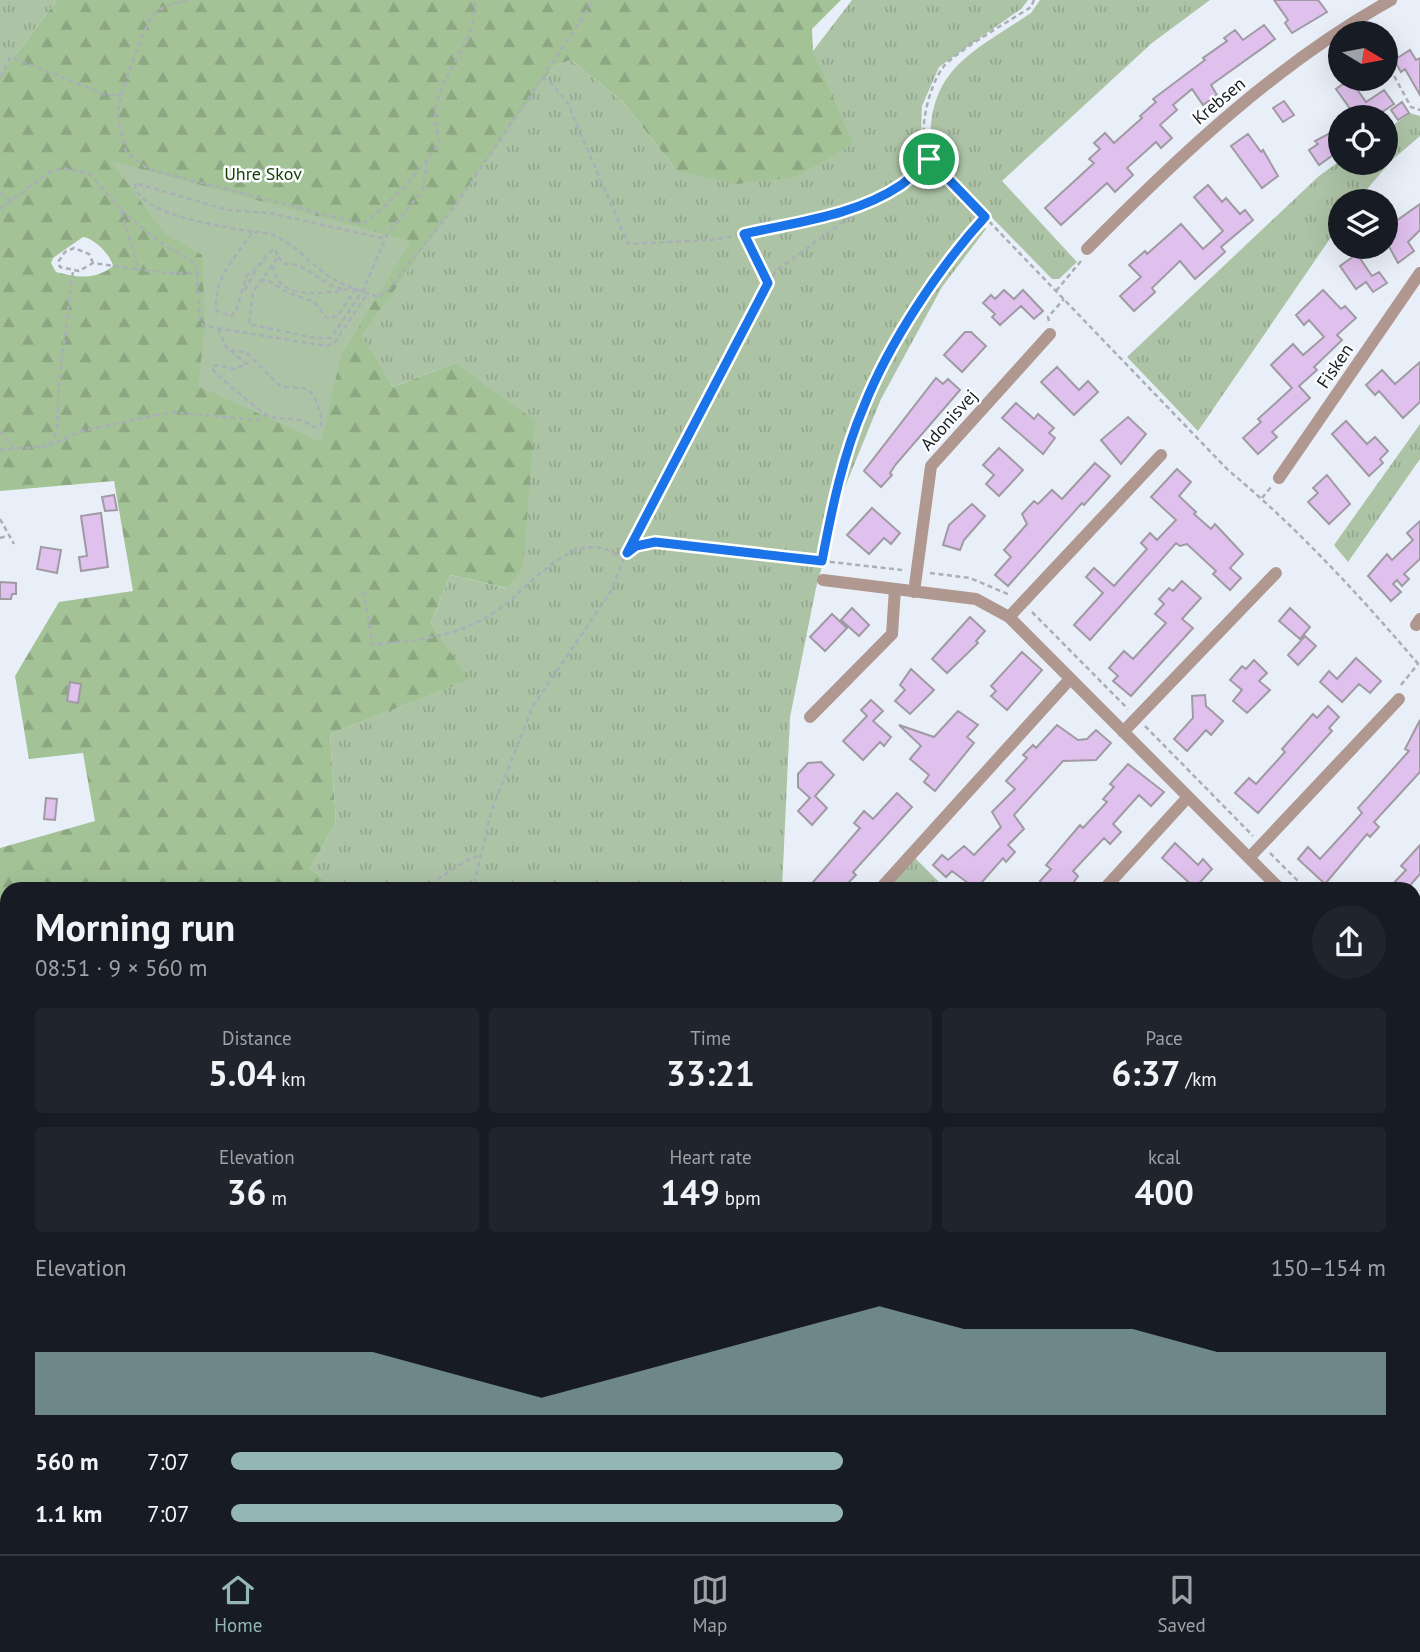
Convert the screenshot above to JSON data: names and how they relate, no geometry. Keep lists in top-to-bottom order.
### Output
{
  "streets": {
    "street": ["Krebsen", "Fisken", "Adonisvej"]
  },
  "parks": ["Uhre Skov"],
  "north": "right",
  "page": {
    "heading": ["Morning run", "08:51 · 9 × 560 m"],
    "stats": [
      ["Distance", "5.04 km"],
      ["Time", "33:21"],
      ["Pace", "6:37 /km"],
      ["Elevation", "36 m"],
      ["Heart rate", "149 bpm"],
      ["kcal", "400"]
    ],
    "chart": ["Elevation", "150–154 m"],
    "list": [
      {
        "name": "560 m",
        "note": "7:07"
      },
      {
        "name": "1.1 km",
        "note": "7:07"
      }
    ],
    "tabs": ["Home", "Map", "Saved"]
  }
}
